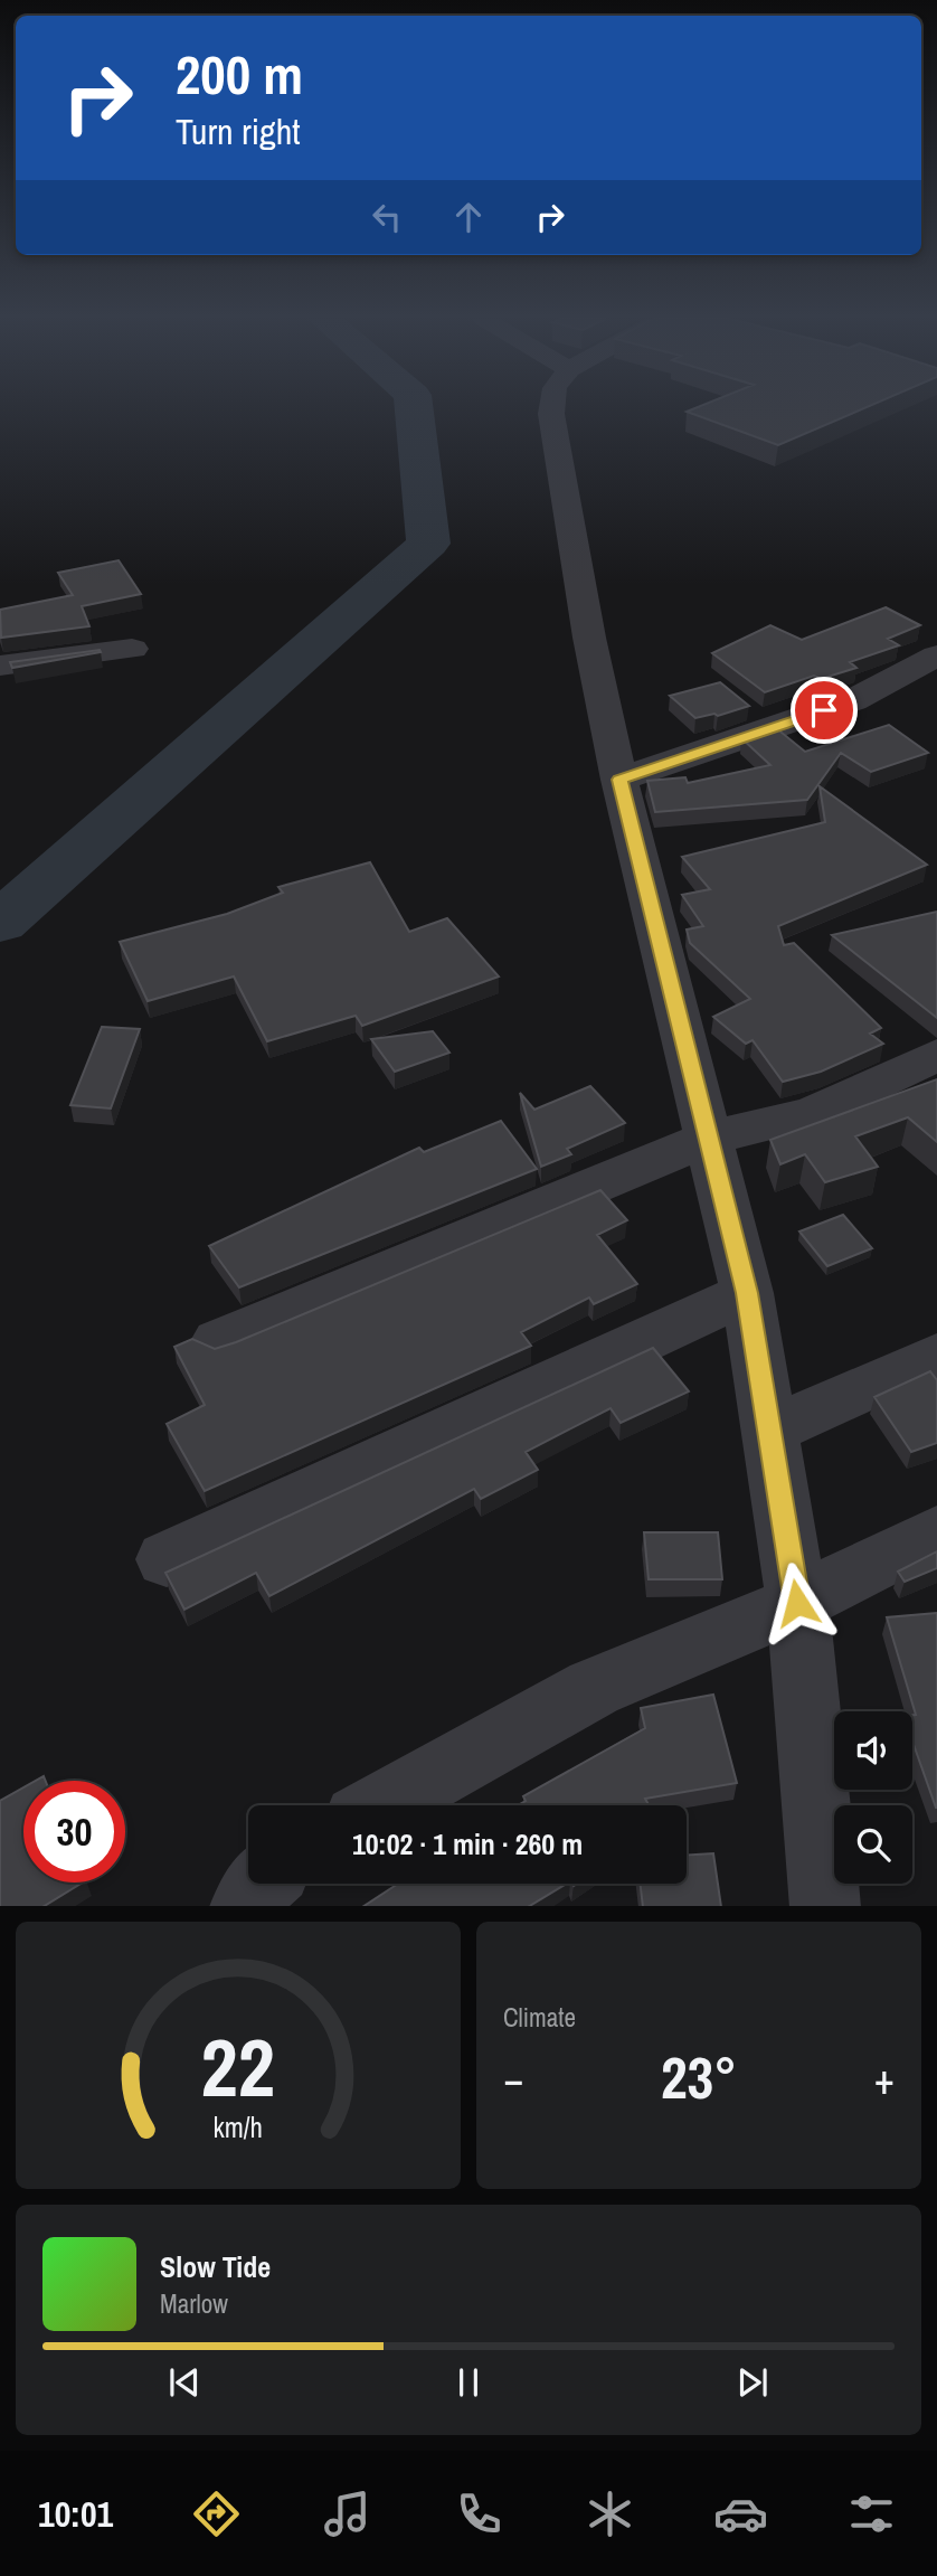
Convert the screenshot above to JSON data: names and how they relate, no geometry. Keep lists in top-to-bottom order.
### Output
{
  "page": {
    "turn": ["200 m", "Turn right"],
    "limit": "30",
    "trip": "10:02 · 1 min · 260 m",
    "tile": "Climate",
    "heat": ["−", "23°", "+"],
    "song": ["Slow Tide", "Marlow"],
    "tabs": "10:01",
    "gauge": ["22", "km/h"]
  }
}
